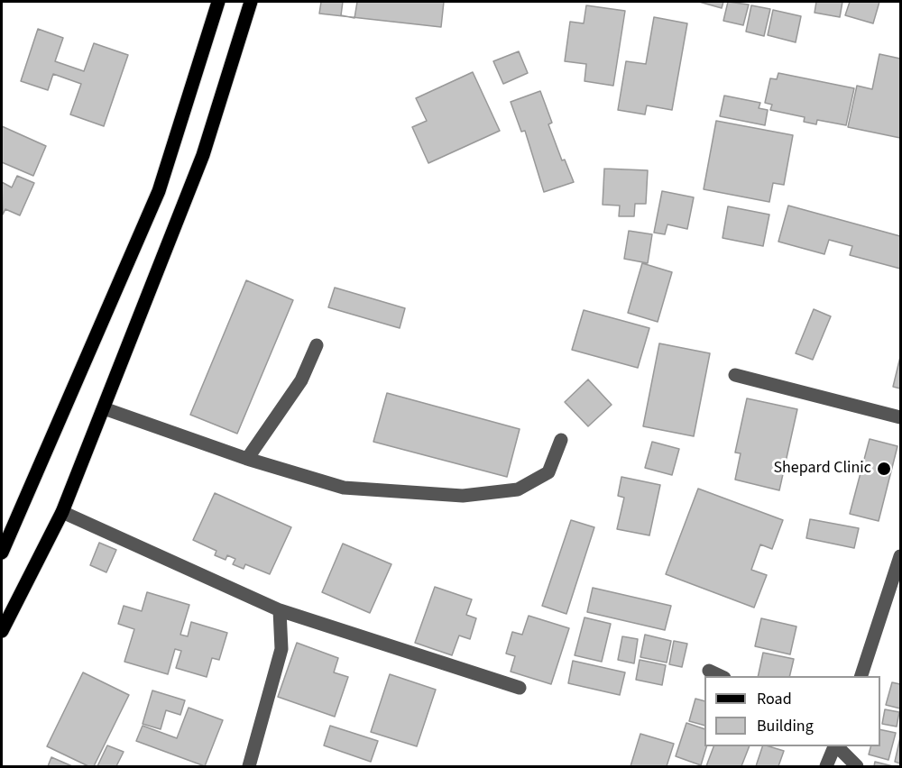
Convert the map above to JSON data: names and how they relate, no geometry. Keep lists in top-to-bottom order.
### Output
{
  "places": ["Shepard Clinic"],
  "legend": ["Road", "Building"]
}
